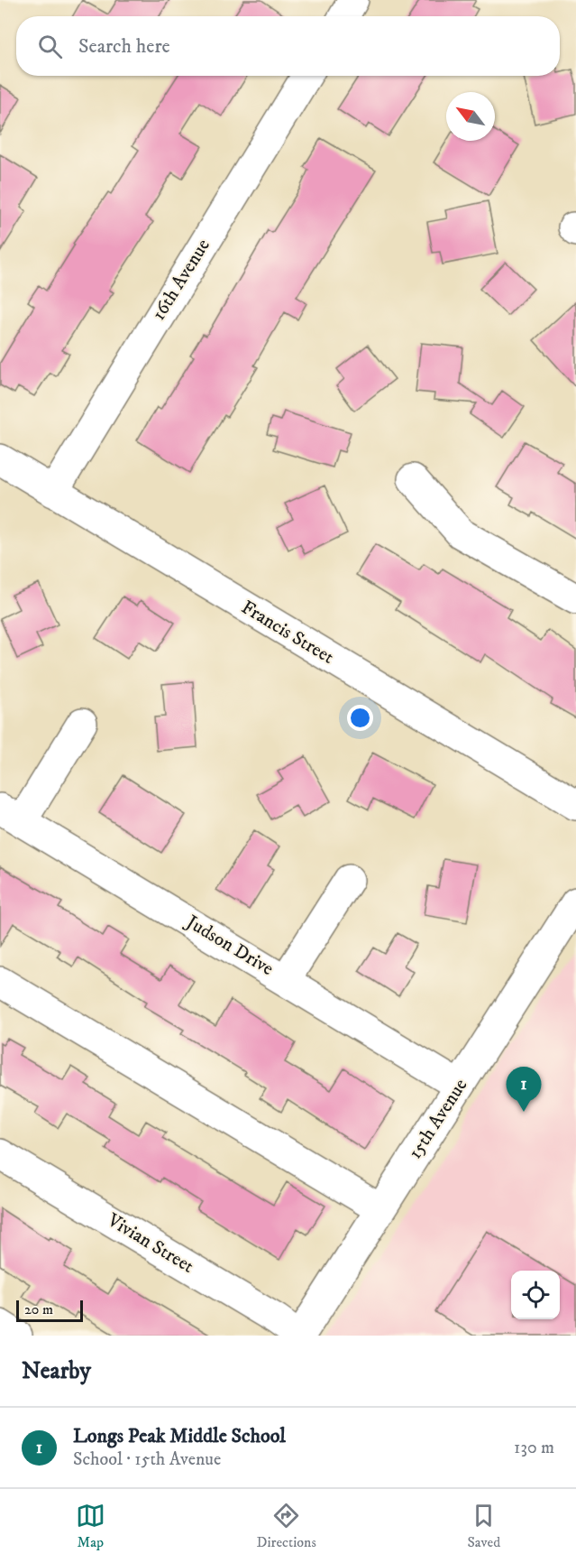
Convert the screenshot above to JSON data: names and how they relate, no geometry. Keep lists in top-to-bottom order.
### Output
{
  "streets": {
    "street": [
      "16th Avenue",
      "Francis Street",
      "Judson Drive",
      "15th Avenue",
      "Vivian Street"
    ]
  },
  "crossings": [
    ["16th Avenue", "Francis Street"],
    ["Judson Drive", "15th Avenue"],
    ["15th Avenue", "Vivian Street"]
  ],
  "scale_bar": "20 m",
  "north": "top left",
  "page": {
    "search": "Search here",
    "pins": "1",
    "scale": "20 m",
    "heading": "Nearby",
    "list": [
      {
        "mark": "1",
        "name": "Longs Peak Middle School",
        "note": "School · 15th Avenue",
        "value": "130 m"
      }
    ],
    "nav": ["Map", "Directions", "Saved"]
  }
}
